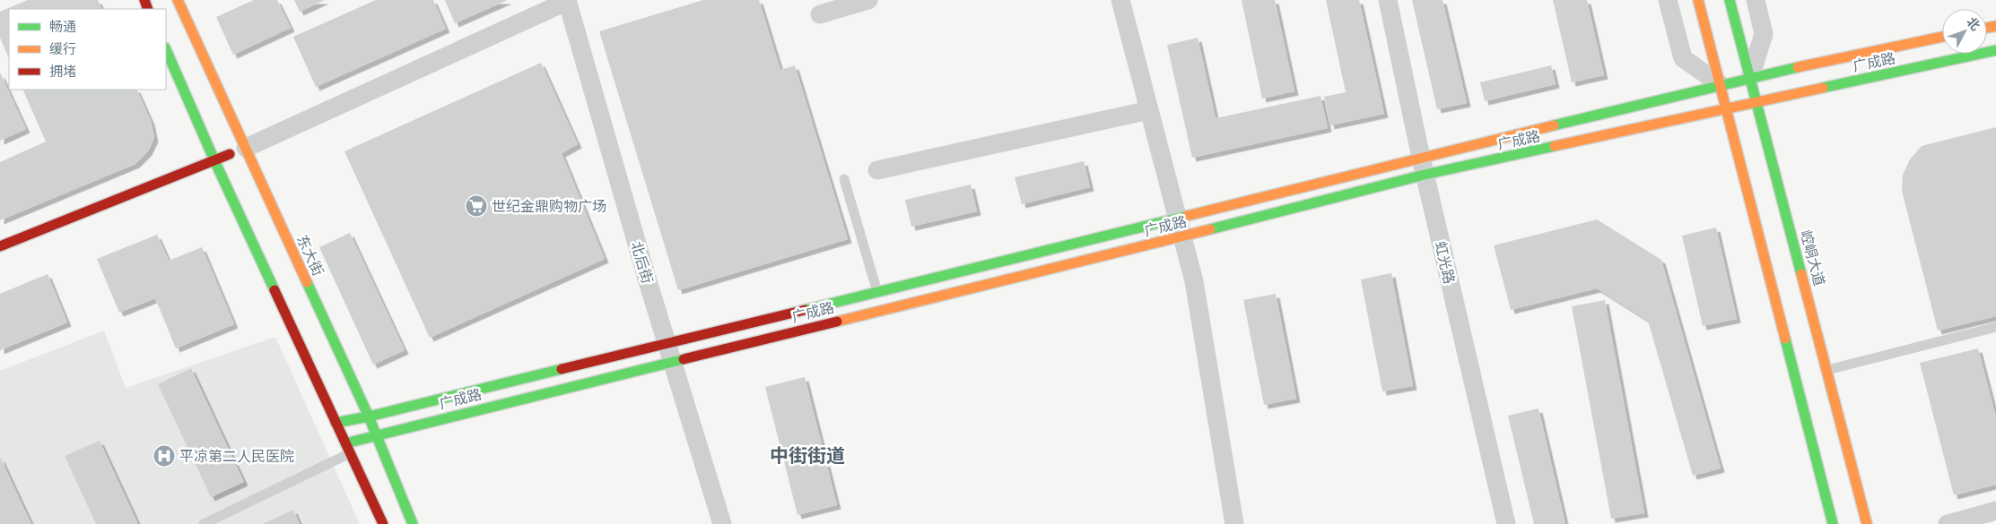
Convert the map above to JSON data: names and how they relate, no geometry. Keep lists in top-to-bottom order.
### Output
{
  "streets": {
    "main road": ["广成路", "东大街", "崆峒大道"],
    "street": ["北后街", "虹光路"]
  },
  "crossings": [
    ["广成路", "东大街"],
    ["广成路", "崆峒大道"],
    ["广成路", "北后街"],
    ["广成路", "虹光路"]
  ],
  "districts": ["中街街道"],
  "places": {
    "supermarket": ["世纪金鼎购物广场"],
    "hospital": ["平凉第二人民医院"]
  },
  "legend": ["畅通", "缓行", "拥堵"],
  "north": "top right"
}
